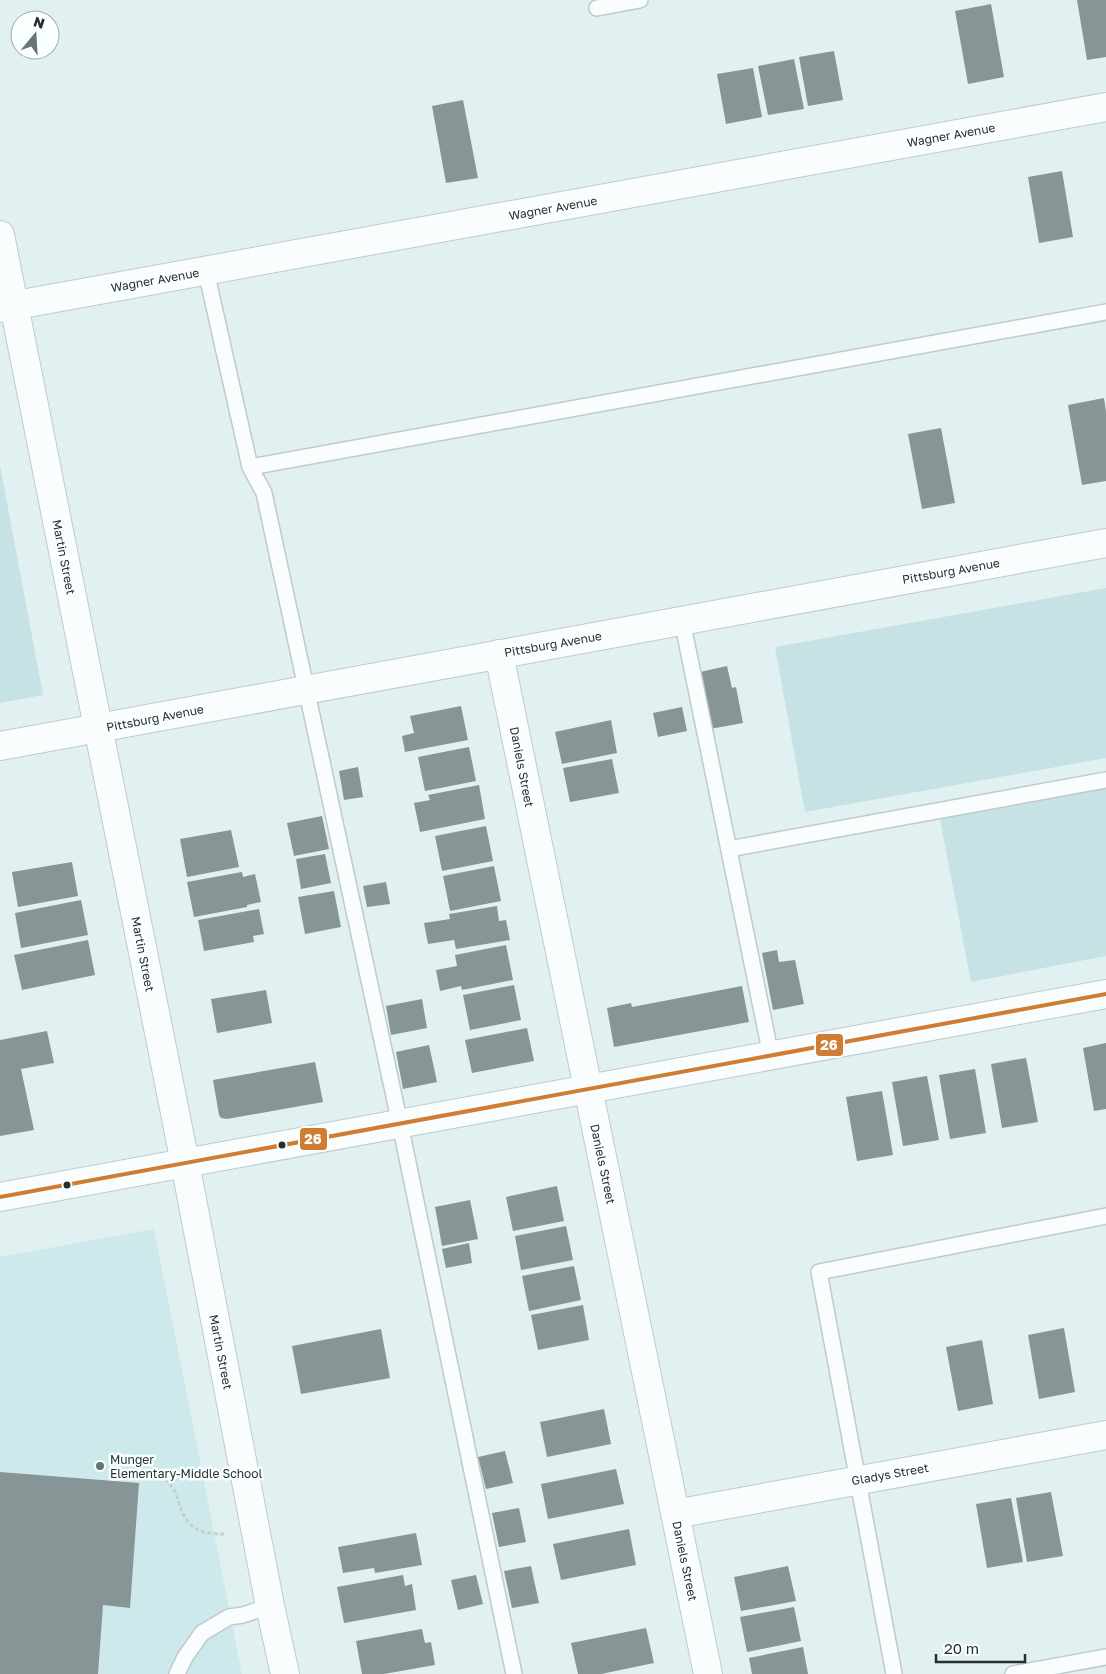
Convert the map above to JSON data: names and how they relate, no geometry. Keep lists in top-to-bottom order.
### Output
{
  "streets": {
    "street": [
      "Wagner Avenue",
      "Martin Street",
      "Pittsburg Avenue",
      "Daniels Street",
      "Gladys Street"
    ]
  },
  "crossings": [
    ["Wagner Avenue", "Martin Street"],
    ["Martin Street", "Pittsburg Avenue"],
    ["Pittsburg Avenue", "Daniels Street"],
    ["Daniels Street", "Gladys Street"]
  ],
  "places": ["Munger Elementary-Middle School"],
  "lines": ["transit line 26"],
  "scale_bar": "20 m",
  "north": "top"
}
